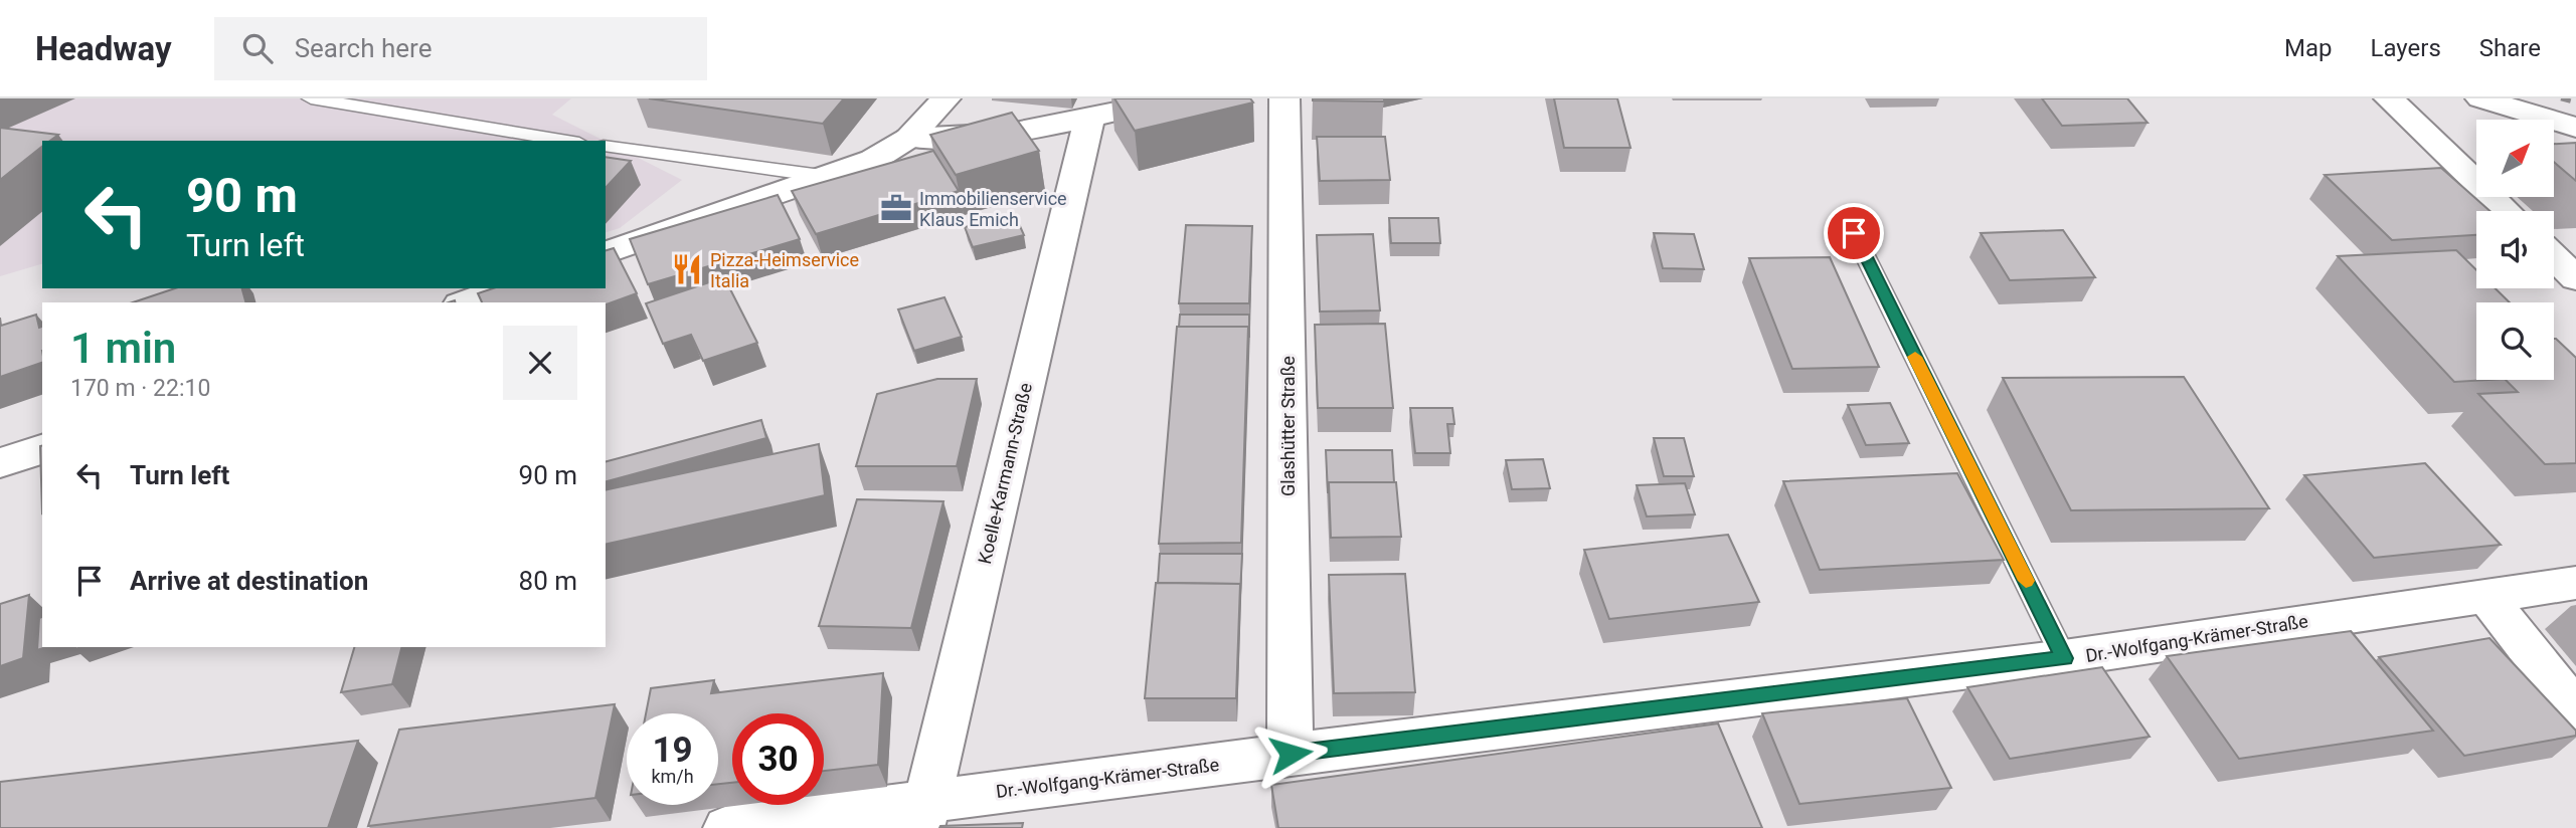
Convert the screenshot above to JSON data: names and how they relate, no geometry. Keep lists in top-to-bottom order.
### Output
{
  "streets": {
    "street": ["Glashütter Straße", "Koelle-Karmann-Straße", "Dr.-Wolfgang-Krämer-Straße"]
  },
  "crossings": [
    ["Glashütter Straße", "Dr.-Wolfgang-Krämer-Straße"],
    ["Koelle-Karmann-Straße", "Dr.-Wolfgang-Krämer-Straße"]
  ],
  "places": {
    "office": ["Immobilienservice Klaus Emich"],
    "restaurant": ["Pizza-Heimservice Italia"]
  },
  "north": "top right",
  "page": {
    "header": "Headway",
    "search": "Search here",
    "nav": ["Map", "Layers", "Share"],
    "turn": ["90 m", "Turn left"],
    "heading": ["1 min", "170 m · 22:10"],
    "list": [
      {
        "name": "Turn left",
        "value": "90 m"
      },
      {
        "name": "Arrive at destination",
        "value": "80 m"
      }
    ],
    "speed": "19 km/h",
    "limit": "30"
  }
}
